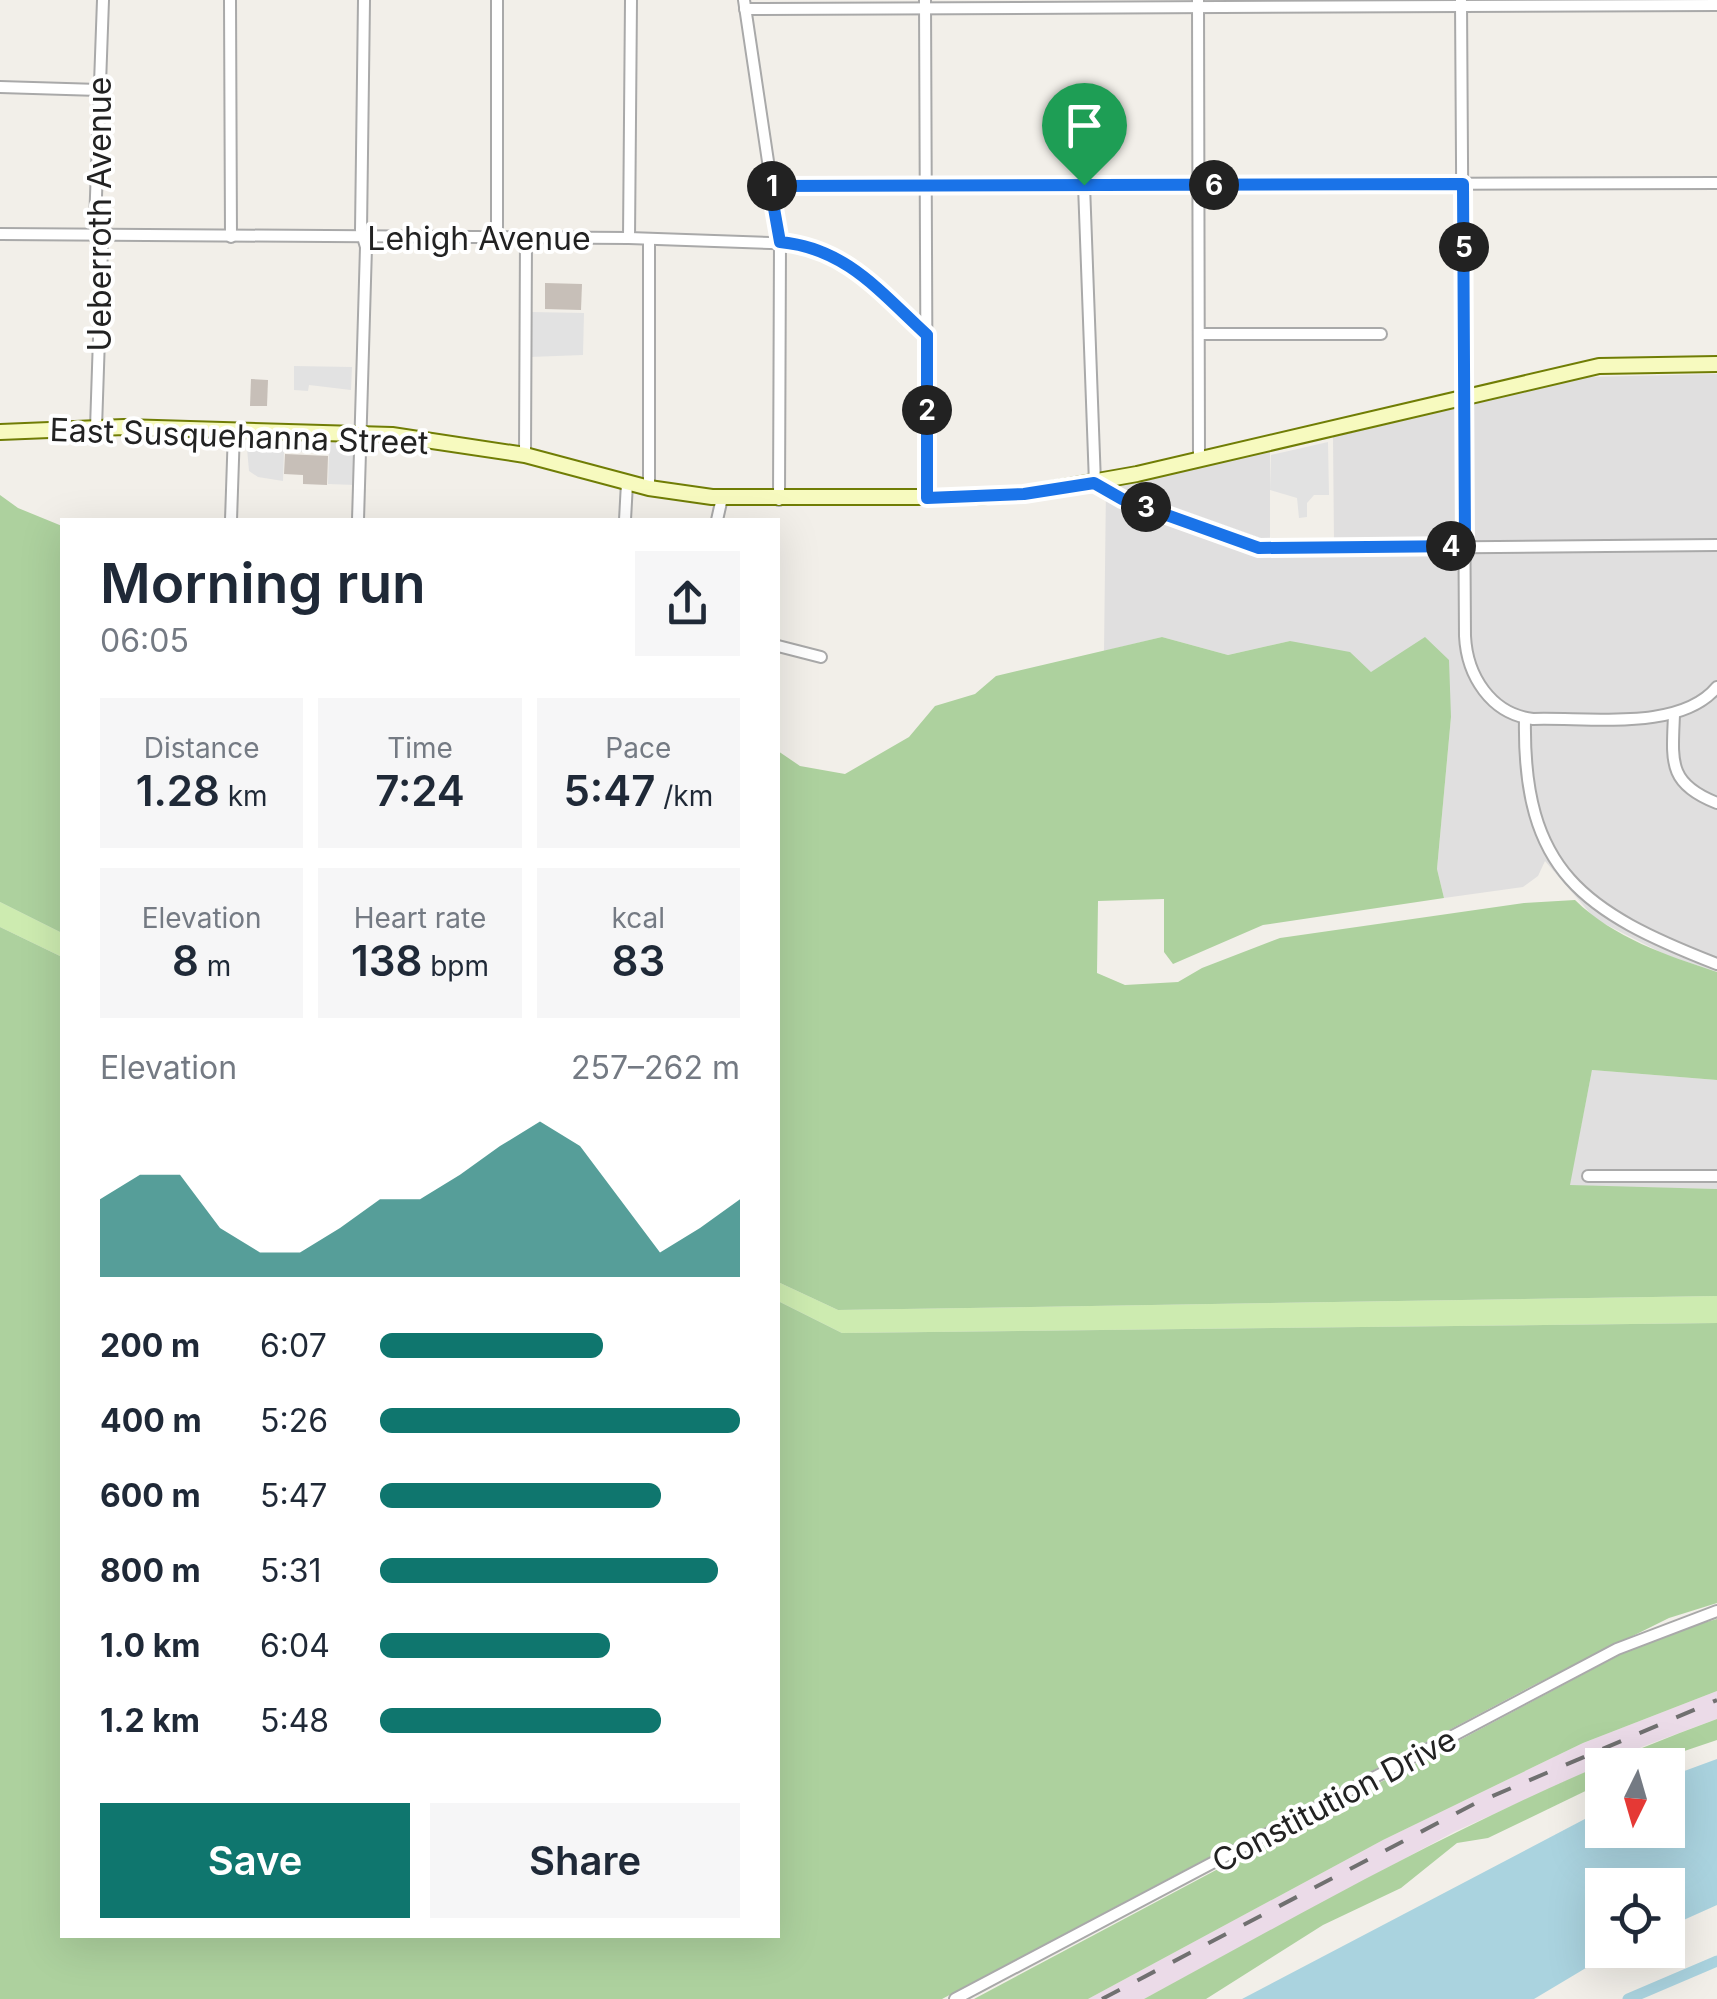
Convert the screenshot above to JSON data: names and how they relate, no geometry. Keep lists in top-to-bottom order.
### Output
{
  "streets": {
    "main road": ["East Susquehanna Street"],
    "street": ["Ueberroth Avenue", "Lehigh Avenue", "Constitution Drive"]
  },
  "crossings": [
    ["Ueberroth Avenue", "Lehigh Avenue"],
    ["Ueberroth Avenue", "East Susquehanna Street"]
  ],
  "north": "bottom",
  "page": {
    "pins": [
      "6",
      "1",
      "5",
      "2",
      "3",
      "4"
    ],
    "heading": ["Morning run", "06:05"],
    "stats": [
      ["Distance", "1.28 km"],
      ["Time", "7:24"],
      ["Pace", "5:47 /km"],
      ["Elevation", "8 m"],
      ["Heart rate", "138 bpm"],
      ["kcal", "83"]
    ],
    "chart": ["Elevation", "257–262 m"],
    "list": [
      {
        "name": "200 m",
        "note": "6:07"
      },
      {
        "name": "400 m",
        "note": "5:26"
      },
      {
        "name": "600 m",
        "note": "5:47"
      },
      {
        "name": "800 m",
        "note": "5:31"
      },
      {
        "name": "1.0 km",
        "note": "6:04"
      },
      {
        "name": "1.2 km",
        "note": "5:48"
      }
    ],
    "buttons": ["Save", "Share"]
  }
}
